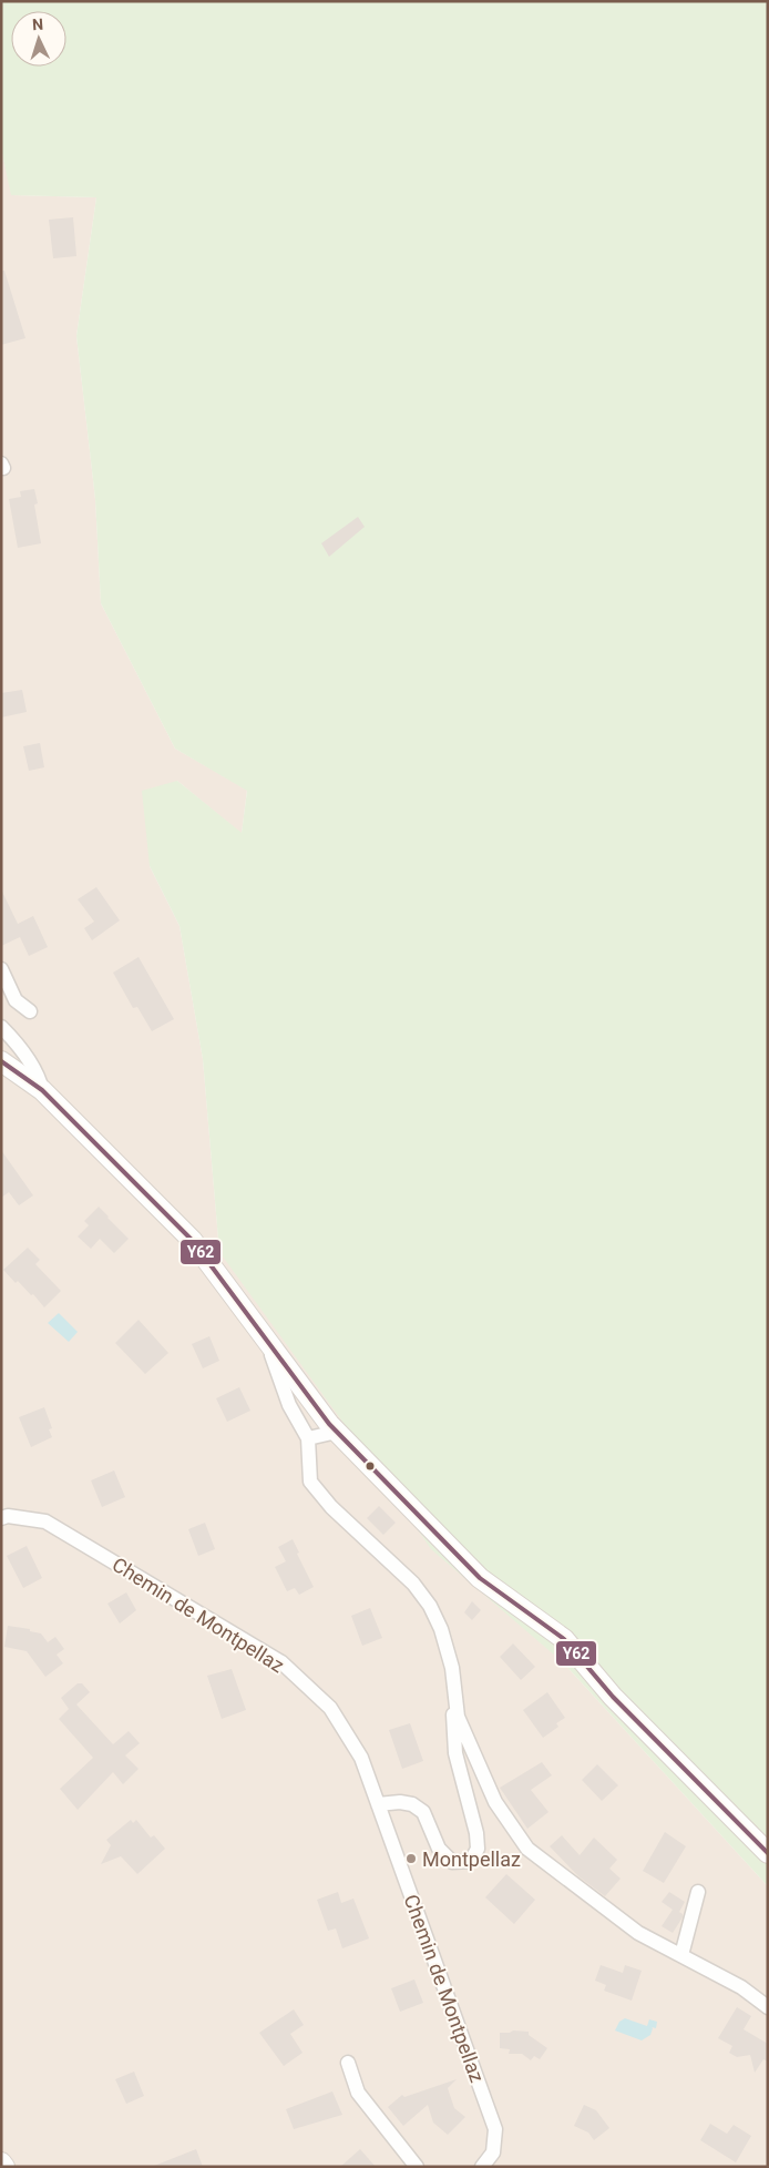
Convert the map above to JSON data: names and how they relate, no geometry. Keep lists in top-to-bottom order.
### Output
{
  "streets": {
    "street": ["Chemin de Montpellaz"]
  },
  "places": ["Montpellaz"],
  "lines": ["transit line Y62"],
  "north": "top"
}
